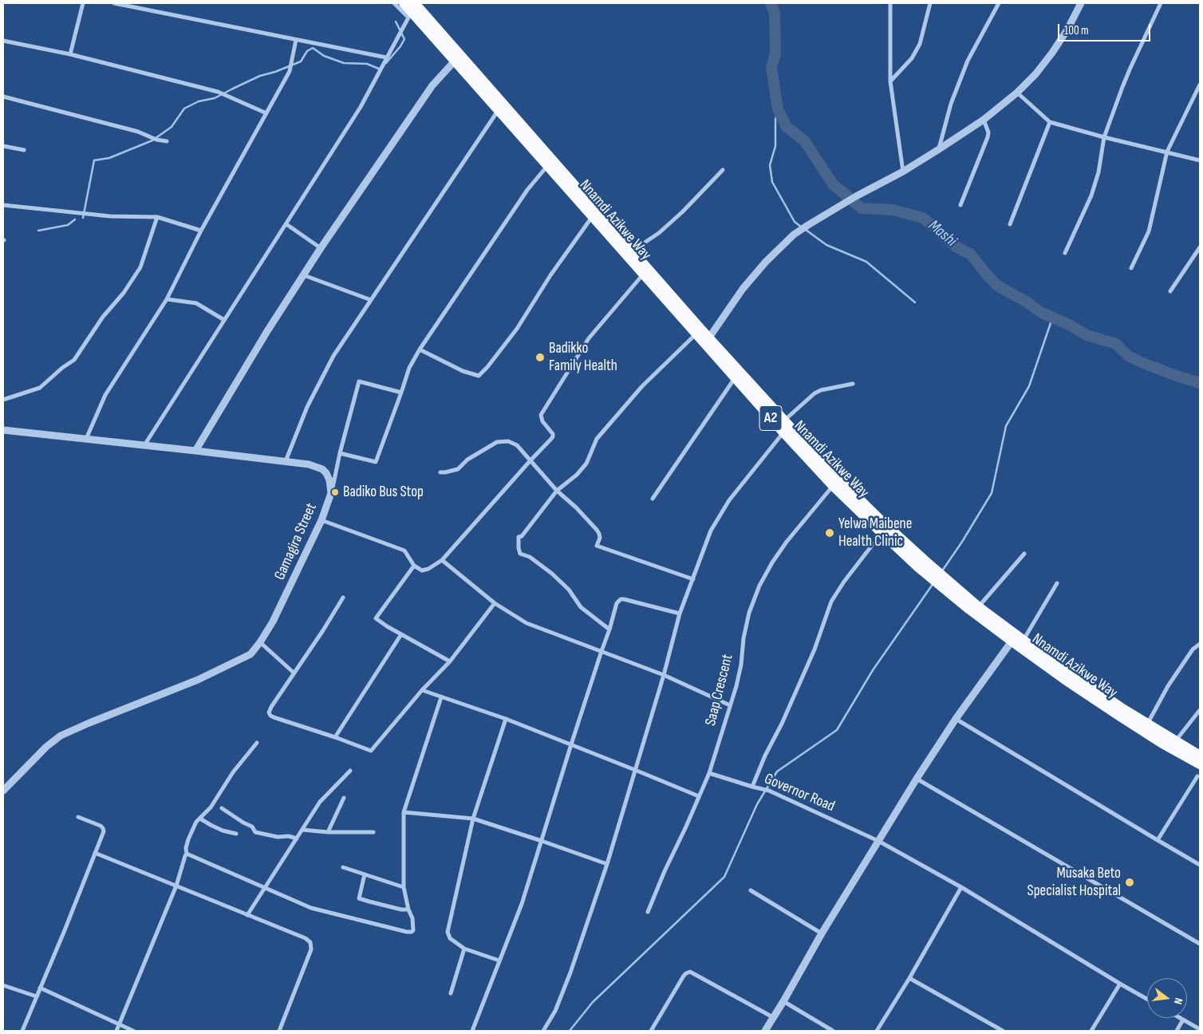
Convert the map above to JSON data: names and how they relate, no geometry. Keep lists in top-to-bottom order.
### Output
{
  "streets": {
    "highway": ["Nnamdi Azikwe Way", "A2"],
    "street": ["Gamagira Street", "Saap Crescent", "Governor Road"]
  },
  "crossings": [
    ["Nnamdi Azikwe Way", "Saap Crescent"],
    ["Saap Crescent", "Governor Road"]
  ],
  "water": ["Mashi"],
  "places": [
    "Badikko Family Health",
    "Badiko Bus Stop",
    "Yelwa Maibene Health Clinic",
    "Musaka Beto Specialist Hospital"
  ],
  "scale_bar": "100 m",
  "north": "right"
}
